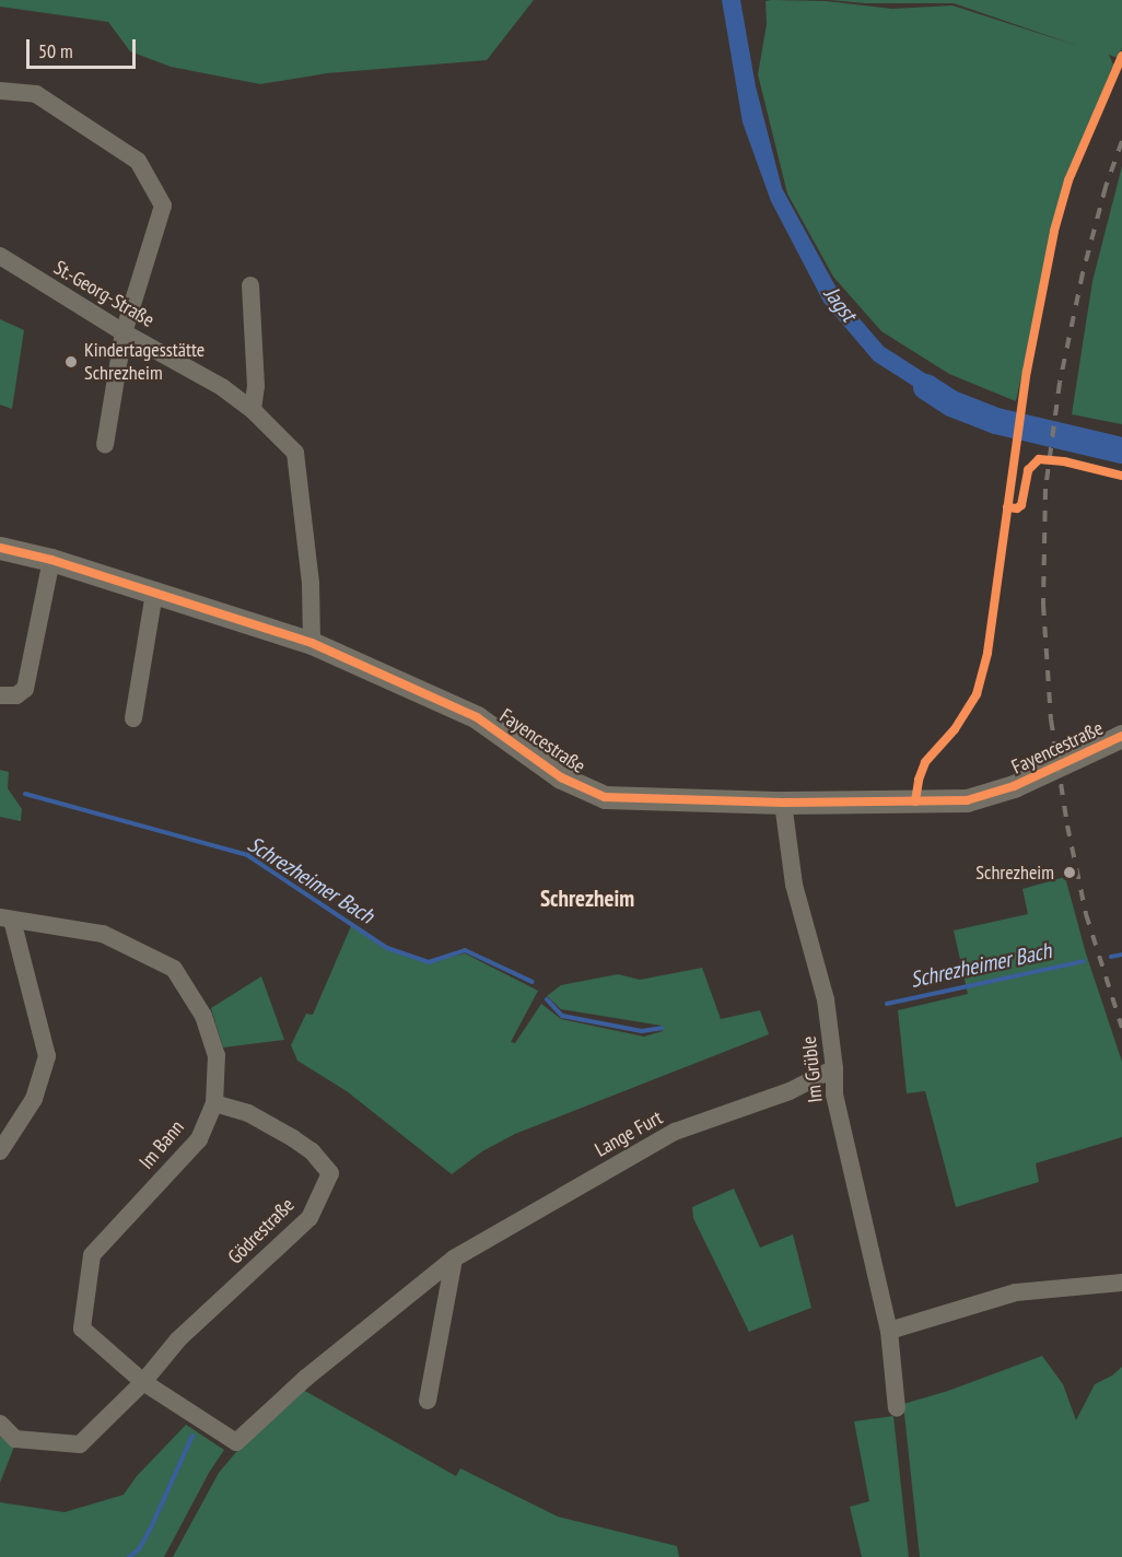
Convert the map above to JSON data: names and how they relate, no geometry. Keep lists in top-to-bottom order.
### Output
{
  "streets": {
    "street": [
      "St.-Georg-Straße",
      "Fayencestraße",
      "Im Grüble",
      "Lange Furt",
      "Im Bann",
      "Gödrestraße"
    ]
  },
  "crossings": [
    ["St.-Georg-Straße", "Fayencestraße"],
    ["Fayencestraße", "Im Grüble"],
    ["Im Grüble", "Lange Furt"],
    ["Lange Furt", "Im Bann"],
    ["Im Bann", "Gödrestraße"]
  ],
  "districts": ["Schrezheim"],
  "water": ["Jagst", "Schrezheimer Bach"],
  "places": ["Kindertagesstätte Schrezheim", "Schrezheim"],
  "scale_bar": "50 m"
}
